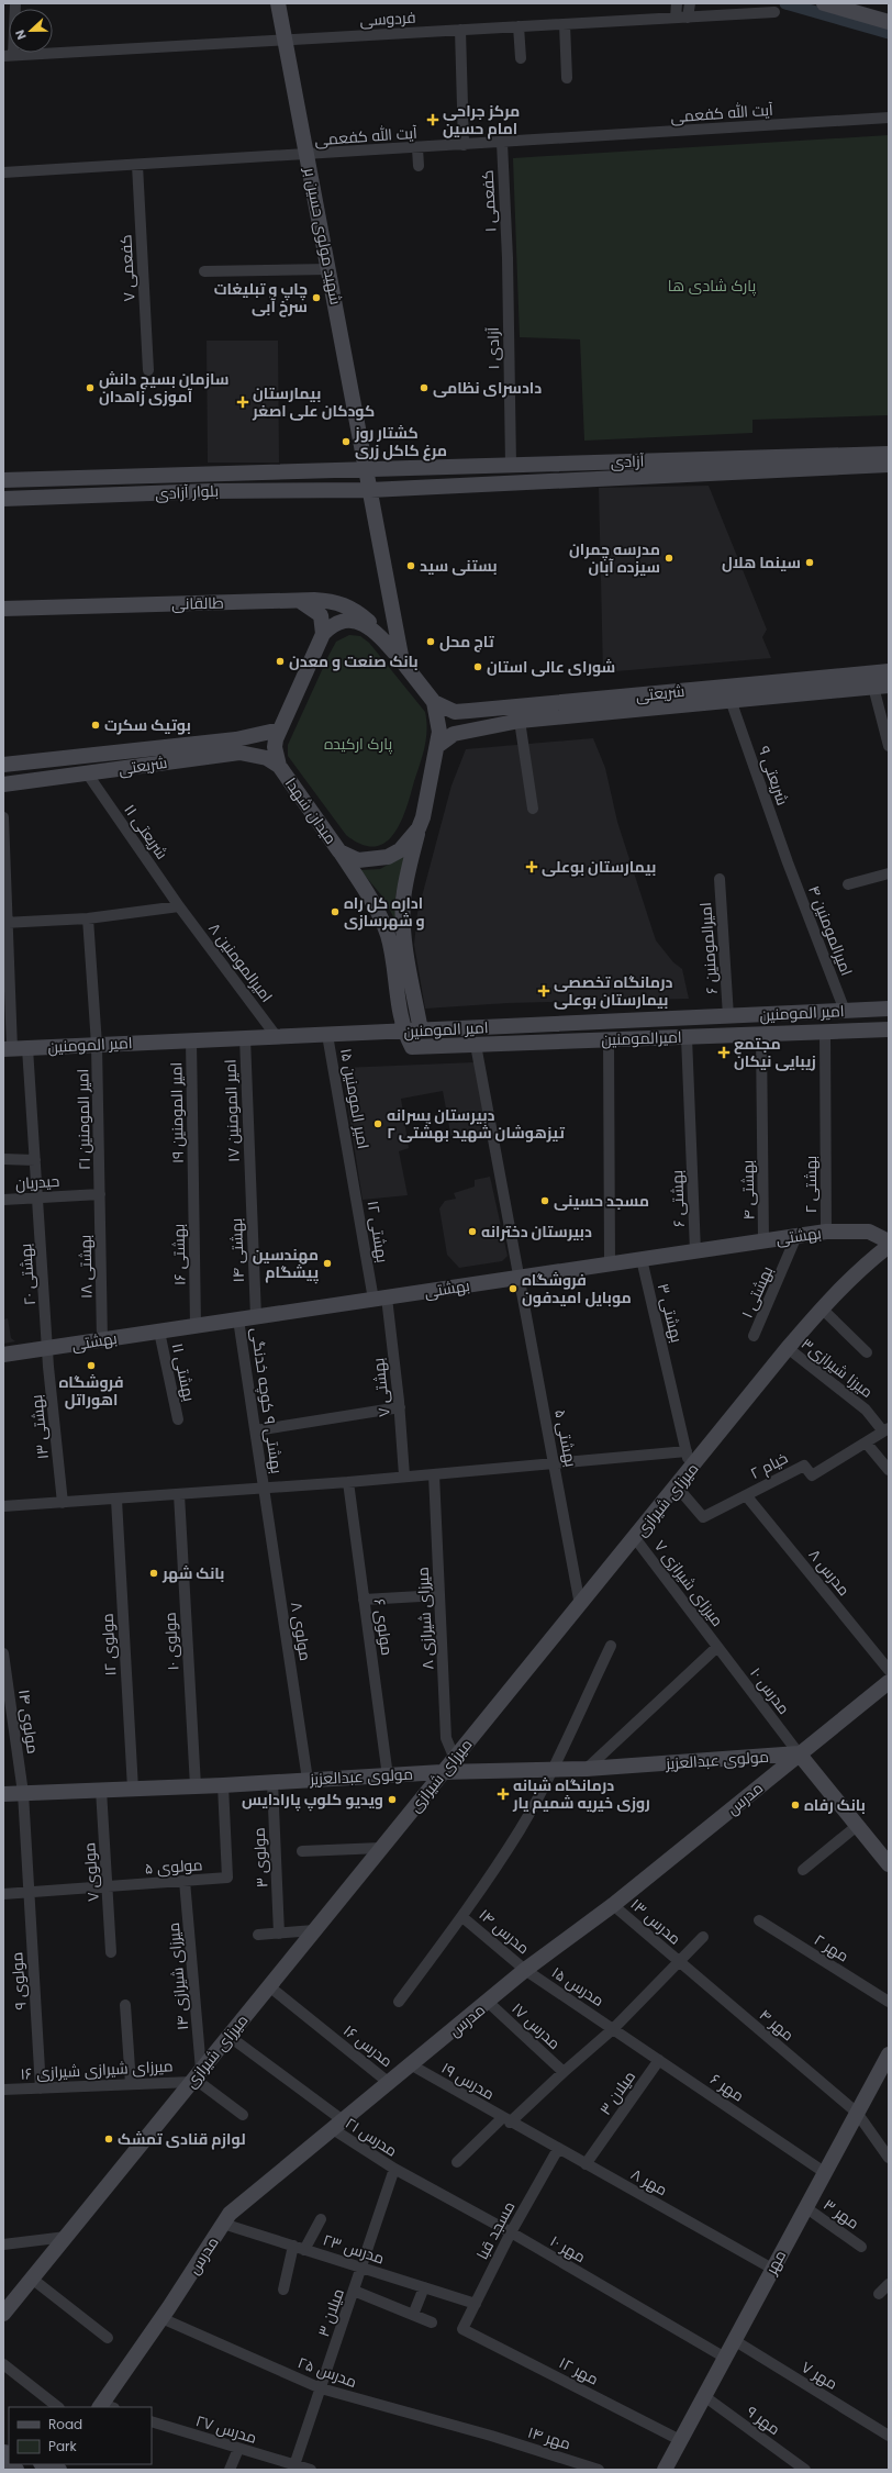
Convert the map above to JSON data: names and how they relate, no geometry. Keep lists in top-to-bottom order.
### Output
{
  "streets": {
    "main road": [
      "شهید مولوی حسین بر",
      "آزادی",
      "بلوار آزادی",
      "طالقانی",
      "شریعتی",
      "میدان شهدا",
      "امیر المومنین",
      "امیرالمومنین",
      "بهشتی",
      "میرزای شیرازی",
      "مولوی عبدالعزیز",
      "مدرس",
      "مهر"
    ],
    "street": [
      "فردوسی",
      "آیت الله کفعمی",
      "کفعمی ۱",
      "کفعمی ۷",
      "آزادی ۱",
      "شریعتی ۹",
      "شریعتی ۱۱",
      "امیرالمومنین ۴",
      "امیرالمومنین ۶",
      "امیرالمومنین ۸",
      "امیر المومنین ۱۵",
      "امیر المومنین ۱۷",
      "امیر المومنین ۱۹",
      "امیر المومنین ۲۱",
      "حیدریان",
      "بهشتی ۲",
      "بهشتی ۴",
      "بهشتی ۶",
      "بهشتی ۱۲",
      "بهشتی ۱۴",
      "بهشتی ۱۶",
      "بهشتی ۱۸",
      "بهشتی ۲۰",
      "بهشتی ۱",
      "بهشتی ۳",
      "میرزا شیرازی۳",
      "بهشتی ۱۱",
      "بهشتی ۷",
      "بهشتی ۹ کوچه خدنگی",
      "بهشتی ۱۳",
      "بهشتی ۵",
      "خیام ۲",
      "مدرس ۸",
      "میرزای شیرازی ۷",
      "میرزای شیرازی ۸",
      "مولوی ۶",
      "مولوی ۸",
      "مولوی ۱۰",
      "مولوی ۱۲",
      "مدرس ۱۰",
      "مولوی ۱۴",
      "مولوی ۳",
      "مولوی ۵",
      "مولوی ۷",
      "مدرس ۱۳",
      "مدرس ۱۴",
      "مهر ۲",
      "میرزای شیرازی ۱۴",
      "مولوی ۹",
      "مدرس ۱۵",
      "مهر ۴",
      "مدرس ۱۷",
      "مدرس ۱۶",
      "میرزای شیرازی شیرازی ۱۶",
      "مدرس ۱۹",
      "مهر ۶",
      "میلان ۳",
      "مدرس ۲۱",
      "مهر ۸",
      "مهر ۳",
      "مسجد قبا",
      "مدرس ۲۳",
      "مهر ۱۰",
      "مهر ۱۲",
      "مدرس ۲۵",
      "مهر ۷",
      "مهر ۹",
      "مدرس ۲۷",
      "مهر ۱۴"
    ]
  },
  "crossings": [
    ["فردوسی", "شهید مولوی حسین بر"],
    ["آیت الله کفعمی", "کفعمی ۱"],
    ["آیت الله کفعمی", "شهید مولوی حسین بر"],
    ["آیت الله کفعمی", "کفعمی ۷"],
    ["کفعمی ۱", "آزادی ۱"],
    ["شهید مولوی حسین بر", "آزادی"],
    ["شهید مولوی حسین بر", "بلوار آزادی"],
    ["آزادی ۱", "آزادی"],
    ["آزادی", "بلوار آزادی"],
    ["طالقانی", "میدان شهدا"],
    ["شریعتی", "میدان شهدا"],
    ["شریعتی", "شریعتی ۱۱"],
    ["شریعتی ۹", "امیرالمومنین ۴"],
    ["شریعتی ۱۱", "امیرالمومنین ۸"],
    ["امیرالمومنین ۴", "امیر المومنین"],
    ["امیرالمومنین ۶", "امیر المومنین"],
    ["امیرالمومنین ۸", "امیر المومنین"],
    ["امیر المومنین", "امیرالمومنین"],
    ["امیر المومنین", "امیر المومنین ۱۵"],
    ["امیر المومنین", "امیر المومنین ۱۷"],
    ["امیر المومنین", "امیر المومنین ۱۹"],
    ["امیر المومنین", "امیر المومنین ۲۱"],
    ["امیر المومنین", "بهشتی ۲۰"],
    ["امیرالمومنین", "بهشتی ۲"],
    ["امیرالمومنین", "بهشتی ۴"],
    ["امیرالمومنین", "بهشتی ۶"],
    ["امیرالمومنین", "بهشتی ۵"],
    ["امیر المومنین ۱۵", "بهشتی ۱۲"],
    ["امیر المومنین ۱۷", "بهشتی ۱۴"],
    ["امیر المومنین ۱۹", "بهشتی ۱۶"],
    ["امیر المومنین ۲۱", "حیدریان"],
    ["امیر المومنین ۲۱", "بهشتی ۱۸"],
    ["حیدریان", "بهشتی ۱۸"],
    ["حیدریان", "بهشتی ۲۰"],
    ["بهشتی ۲", "بهشتی"],
    ["بهشتی ۴", "بهشتی"],
    ["بهشتی ۶", "بهشتی"],
    ["بهشتی ۱۲", "بهشتی"],
    ["بهشتی ۱۲", "بهشتی ۷"],
    ["بهشتی", "بهشتی ۱۴"],
    ["بهشتی", "بهشتی ۱۶"],
    ["بهشتی", "بهشتی ۱۸"],
    ["بهشتی", "بهشتی ۲۰"],
    ["بهشتی", "بهشتی ۱"],
    ["بهشتی", "بهشتی ۳"],
    ["بهشتی", "بهشتی ۱۱"],
    ["بهشتی", "بهشتی ۷"],
    ["بهشتی", "بهشتی ۹ کوچه خدنگی"],
    ["بهشتی", "بهشتی ۱۳"],
    ["بهشتی", "بهشتی ۵"],
    ["بهشتی ۲۰", "بهشتی ۱۳"],
    ["بهشتی ۳", "میرزای شیرازی"],
    ["میرزا شیرازی۳", "خیام ۲"],
    ["میرزا شیرازی۳", "میرزای شیرازی"],
    ["بهشتی ۹ کوچه خدنگی", "مولوی ۸"],
    ["بهشتی ۵", "میرزای شیرازی"],
    ["خیام ۲", "میرزای شیرازی"],
    ["خیام ۲", "مدرس ۸"],
    ["میرزای شیرازی", "میرزای شیرازی ۷"],
    ["میرزای شیرازی", "میرزای شیرازی ۸"],
    ["میرزای شیرازی", "مولوی عبدالعزیز"],
    ["میرزای شیرازی", "میرزای شیرازی ۱۴"],
    ["میرزای شیرازی", "مدرس ۱۶"],
    ["میرزای شیرازی", "میرزای شیرازی شیرازی ۱۶"],
    ["میرزای شیرازی", "مدرس ۲۱"],
    ["میرزای شیرازی ۷", "مدرس ۱۰"],
    ["مولوی ۶", "مولوی عبدالعزیز"],
    ["مولوی ۸", "مولوی عبدالعزیز"],
    ["مولوی ۱۰", "مولوی عبدالعزیز"],
    ["مولوی ۱۲", "مولوی عبدالعزیز"],
    ["مدرس ۱۰", "مولوی عبدالعزیز"],
    ["مدرس ۱۰", "مدرس"],
    ["مولوی ۱۴", "مولوی عبدالعزیز"],
    ["مولوی ۱۴", "مولوی ۹"],
    ["مولوی عبدالعزیز", "مدرس"],
    ["مولوی عبدالعزیز", "مولوی ۳"],
    ["مولوی عبدالعزیز", "مولوی ۵"],
    ["مولوی عبدالعزیز", "مولوی ۷"],
    ["مولوی عبدالعزیز", "مولوی ۹"],
    ["مدرس", "مدرس ۱۳"],
    ["مدرس", "مدرس ۱۴"],
    ["مدرس", "مدرس ۱۵"],
    ["مدرس", "مدرس ۱۷"],
    ["مدرس", "مدرس ۱۶"],
    ["مدرس", "مدرس ۱۹"],
    ["مدرس", "مدرس ۲۱"],
    ["مدرس", "مدرس ۲۳"],
    ["مدرس", "مدرس ۲۵"],
    ["مولوی ۵", "مولوی ۷"],
    ["مولوی ۵", "میرزای شیرازی ۱۴"],
    ["مولوی ۵", "مولوی ۹"],
    ["مدرس ۱۳", "مهر ۴"],
    ["مدرس ۱۴", "مدرس ۱۵"],
    ["میرزای شیرازی ۱۴", "میرزای شیرازی شیرازی ۱۶"],
    ["مولوی ۹", "میرزای شیرازی شیرازی ۱۶"],
    ["مدرس ۱۵", "مهر ۶"],
    ["مهر ۴", "مهر"],
    ["مدرس ۱۹", "مهر ۸"],
    ["مهر ۶", "میلان ۳"],
    ["مهر ۶", "مهر"],
    ["میلان ۳", "مدرس ۲۱"],
    ["میلان ۳", "مهر ۸"],
    ["میلان ۳", "مدرس ۲۳"],
    ["میلان ۳", "مهر ۱۰"],
    ["میلان ۳", "مدرس ۲۵"],
    ["میلان ۳", "مدرس ۲۷"],
    ["مدرس ۲۱", "مهر ۱۰"],
    ["مهر ۸", "مسجد قبا"],
    ["مهر ۸", "مهر"],
    ["مهر ۳", "مهر"],
    ["مسجد قبا", "مدرس ۲۳"],
    ["مسجد قبا", "مهر ۱۰"],
    ["مسجد قبا", "مهر ۱۲"],
    ["مهر ۱۰", "مهر"],
    ["مهر", "مهر ۱۲"],
    ["مهر", "مهر ۷"],
    ["مهر", "مهر ۹"],
    ["مدرس ۲۵", "مهر ۱۴"]
  ],
  "parks": ["پارک شادی ها", "پارک ارکیده"],
  "places": {
    "health": [
      "مرکز جراحی امام حسین",
      "بیمارستان کودکان علی اصغر",
      "بیمارستان بوعلی",
      "درمانگاه تخصصی بیمارستان بوعلی",
      "مجتمع زیبایی نیکان",
      "درمانگاه شبانه روزی خیریه شمیم یار"
    ],
    "other": [
      "چاپ و تبلیغات سرخ آبی",
      "سازمان بسیج دانش آموزی زاهدان",
      "دادسرای نظامی",
      "کشتار روز مرغ کاکل زری",
      "مدرسه چمران سیزده آبان",
      "سینما هلال",
      "بستنی سید",
      "تاج محل",
      "بانک صنعت و معدن",
      "شورای عالی استان",
      "بوتیک سکرت",
      "اداره کل راه و شهرسازی",
      "دبیرستان پسرانه تیزهوشان شهید بهشتی ۲",
      "مسجد حسینی",
      "دبیرستان دخترانه",
      "مهندسین پیشگام",
      "فروشگاه موبایل امیدفون",
      "فروشگاه اهوراتل",
      "بانک شهر",
      "ویدیو کلوپ پارادایس",
      "بانک رفاه",
      "لوازم قنادی تمشک"
    ]
  },
  "legend": ["Road", "Park"],
  "north": "left"
}
